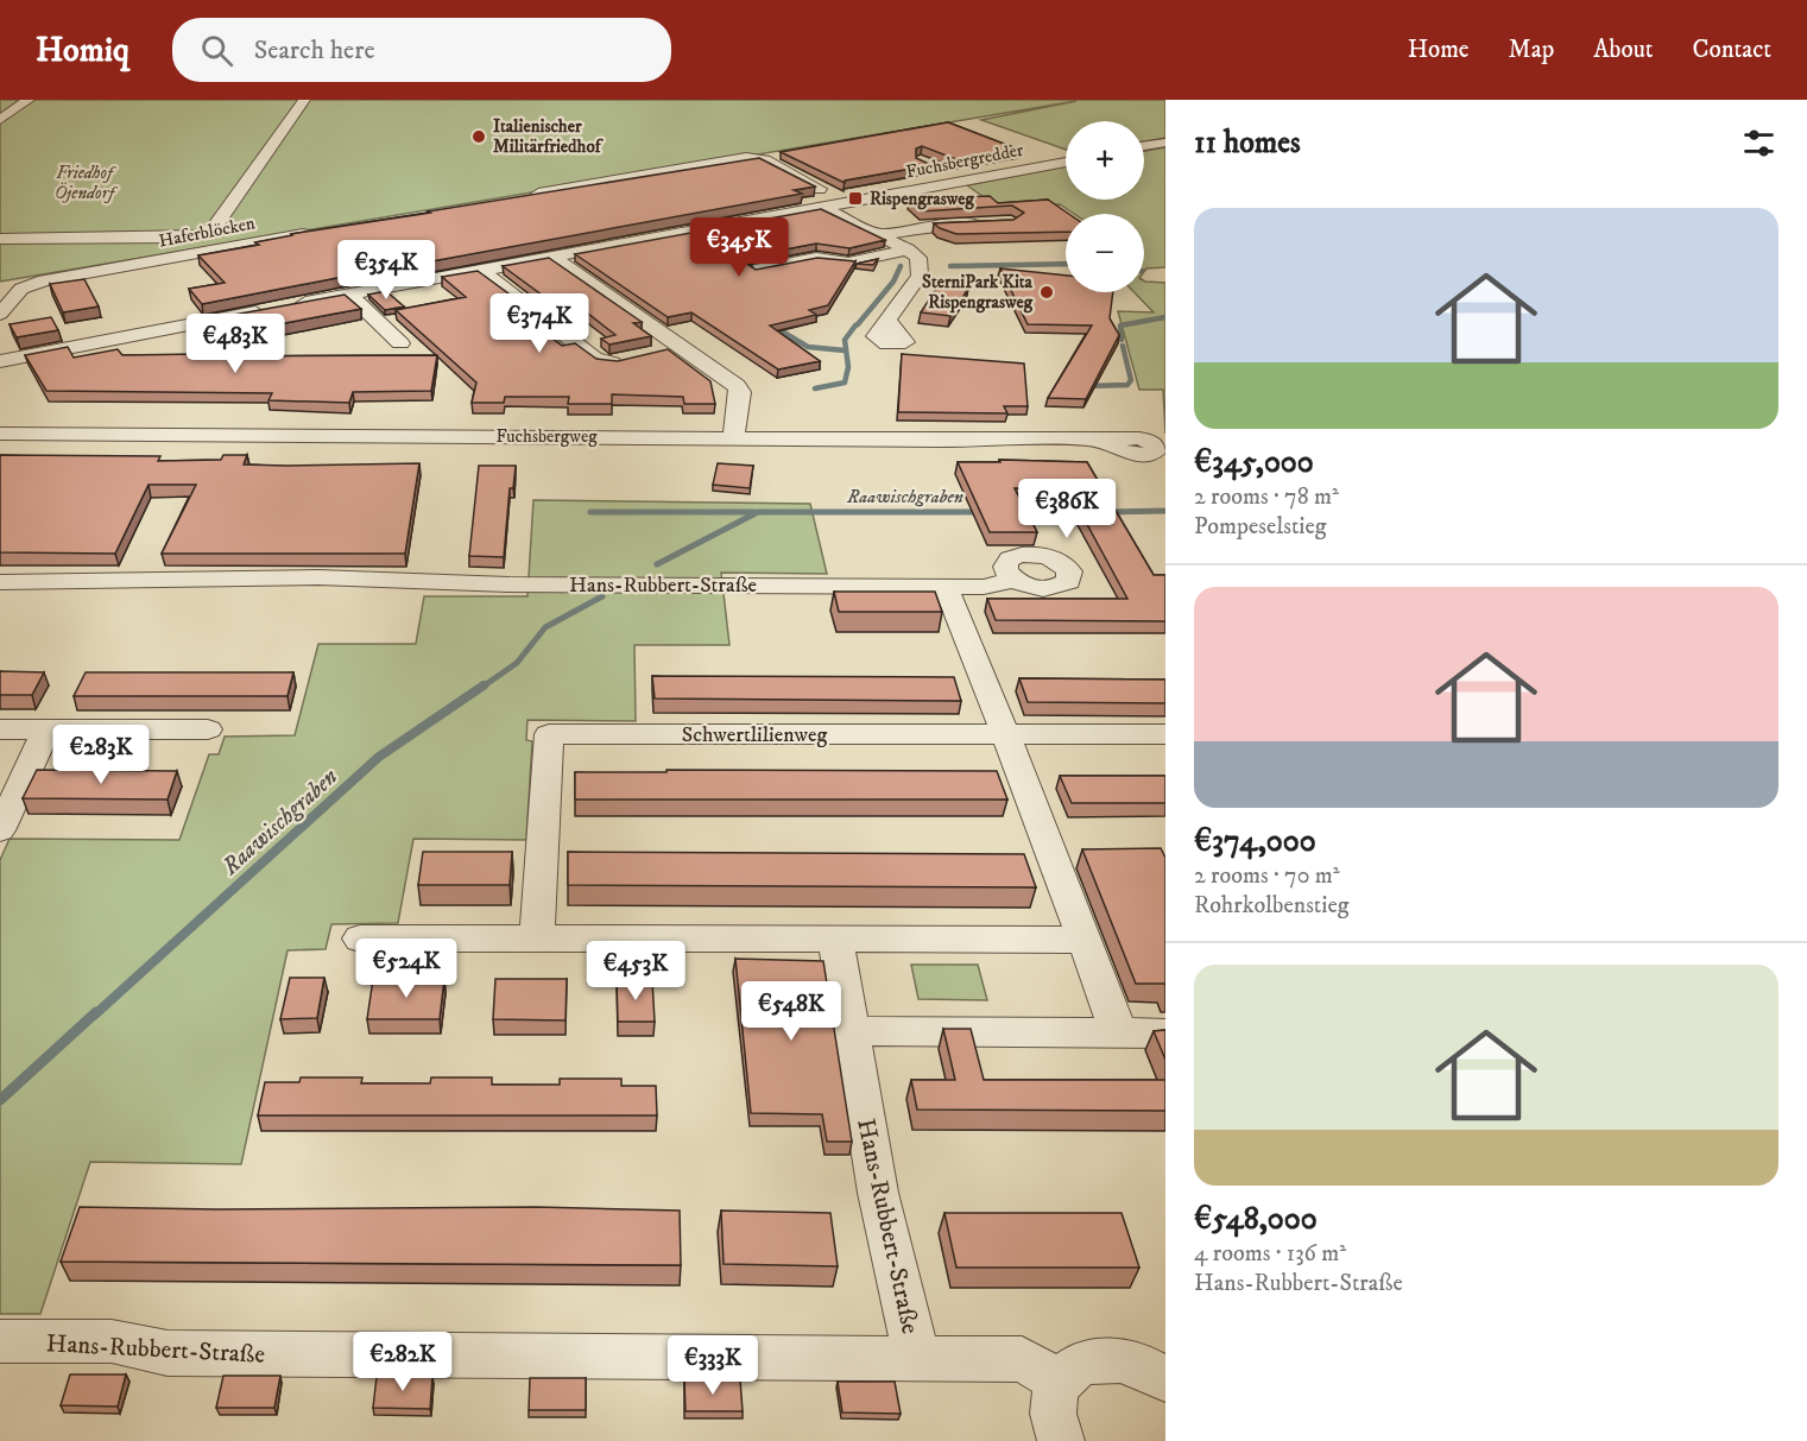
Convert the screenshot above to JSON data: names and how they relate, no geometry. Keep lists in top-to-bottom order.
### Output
{
  "streets": {
    "street": [
      "Fuchsbergredder",
      "Haferblöcken",
      "Fuchsbergweg",
      "Hans-Rubbert-Straße",
      "Schwertlilienweg"
    ]
  },
  "water": ["Raawischgraben"],
  "parks": ["Friedhof Öjendorf"],
  "places": {
    "other": ["Italienischer Militärfriedhof", "SterniPark Kita Rispengrasweg"],
    "transit": ["Rispengrasweg"]
  },
  "page": {
    "header": "Homiq",
    "search": "Search here",
    "nav": [
      "Home",
      "Map",
      "About",
      "Contact"
    ],
    "heading": "11 homes",
    "map_buttons": ["+", "−"],
    "list": [
      {
        "name": "€345,000",
        "note": "2 rooms · 78 m² · Pompeselstieg"
      },
      {
        "name": "€374,000",
        "note": "2 rooms · 70 m² · Rohrkolbenstieg"
      },
      {
        "name": "€548,000",
        "note": "4 rooms · 136 m² · Hans-Rubbert-Straße"
      }
    ],
    "price": [
      "€345K",
      "€354K",
      "€374K",
      "€483K",
      "€386K",
      "€283K",
      "€524K",
      "€453K",
      "€548K",
      "€282K",
      "€333K"
    ]
  }
}
